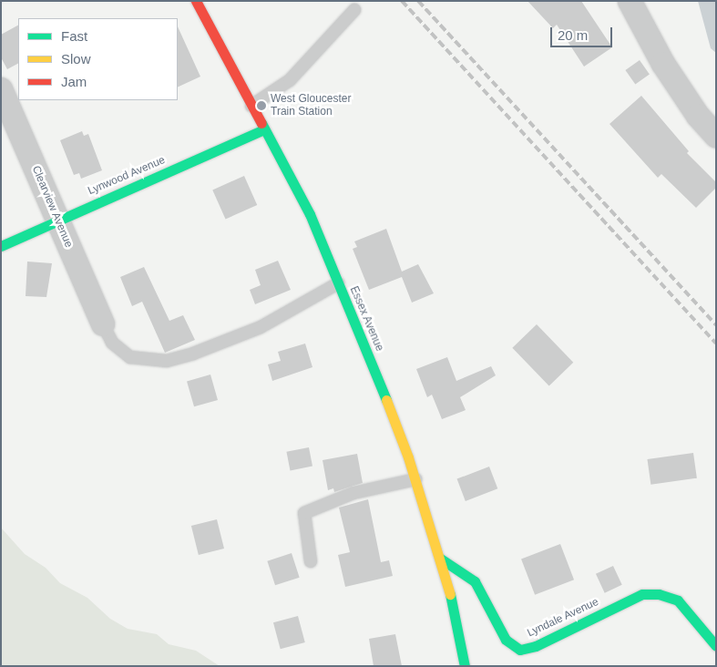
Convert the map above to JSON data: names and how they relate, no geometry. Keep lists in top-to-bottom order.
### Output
{
  "streets": {
    "street": [
      "Lynwood Avenue",
      "Clearview Avenue",
      "Essex Avenue",
      "Lyndale Avenue"
    ]
  },
  "crossings": [
    ["Lynwood Avenue", "Clearview Avenue"],
    ["Lynwood Avenue", "Essex Avenue"],
    ["Essex Avenue", "Lyndale Avenue"]
  ],
  "places": ["West Gloucester Train Station"],
  "legend": ["Fast", "Slow", "Jam"],
  "scale_bar": "20 m"
}
